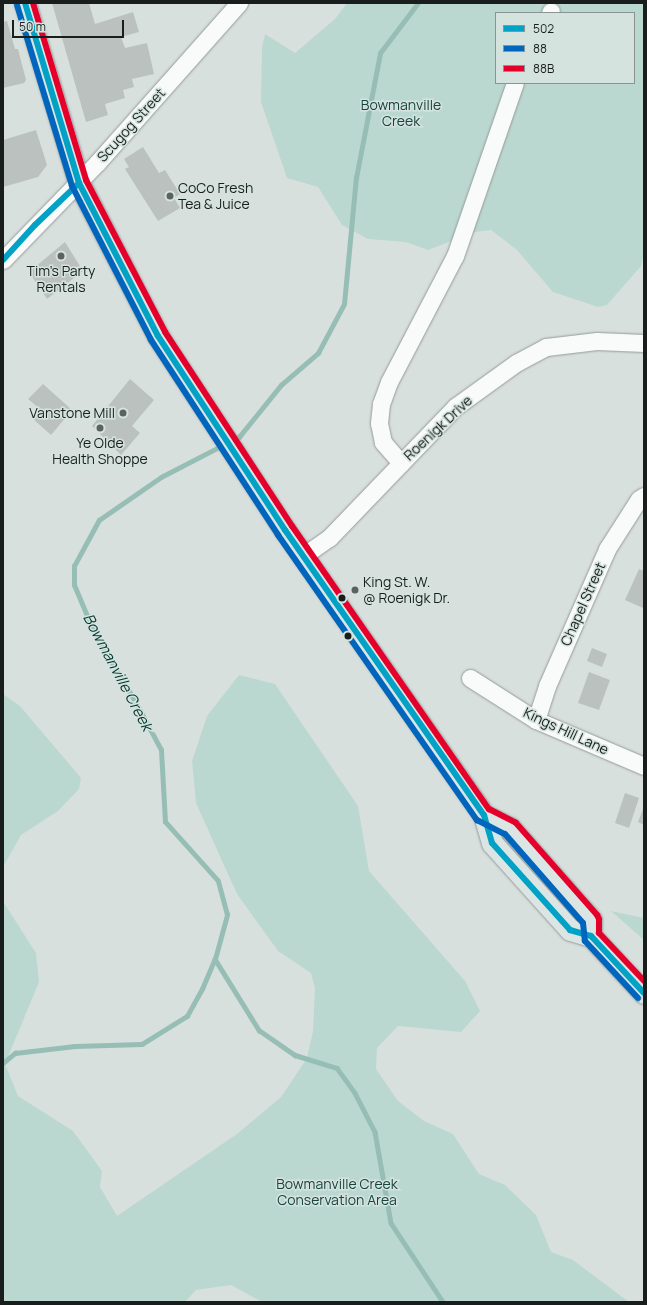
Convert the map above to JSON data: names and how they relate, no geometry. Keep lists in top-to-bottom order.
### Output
{
  "streets": {
    "street": [
      "Scugog Street",
      "Roenigk Drive",
      "Chapel Street",
      "Kings Hill Lane"
    ]
  },
  "crossings": [
    ["Chapel Street", "Kings Hill Lane"]
  ],
  "water": ["Bowmanville Creek"],
  "parks": ["Bowmanville Creek", "Bowmanville Creek Conservation Area"],
  "places": [
    "CoCo Fresh Tea & Juice",
    "Tim's Party Rentals",
    "Vanstone Mill",
    "Ye Olde Health Shoppe",
    "King St. W. @ Roenigk Dr."
  ],
  "lines": ["transit line 502", "transit line 88B", "transit line 88"],
  "legend": ["502", "88", "88B"],
  "scale_bar": "50 m"
}
